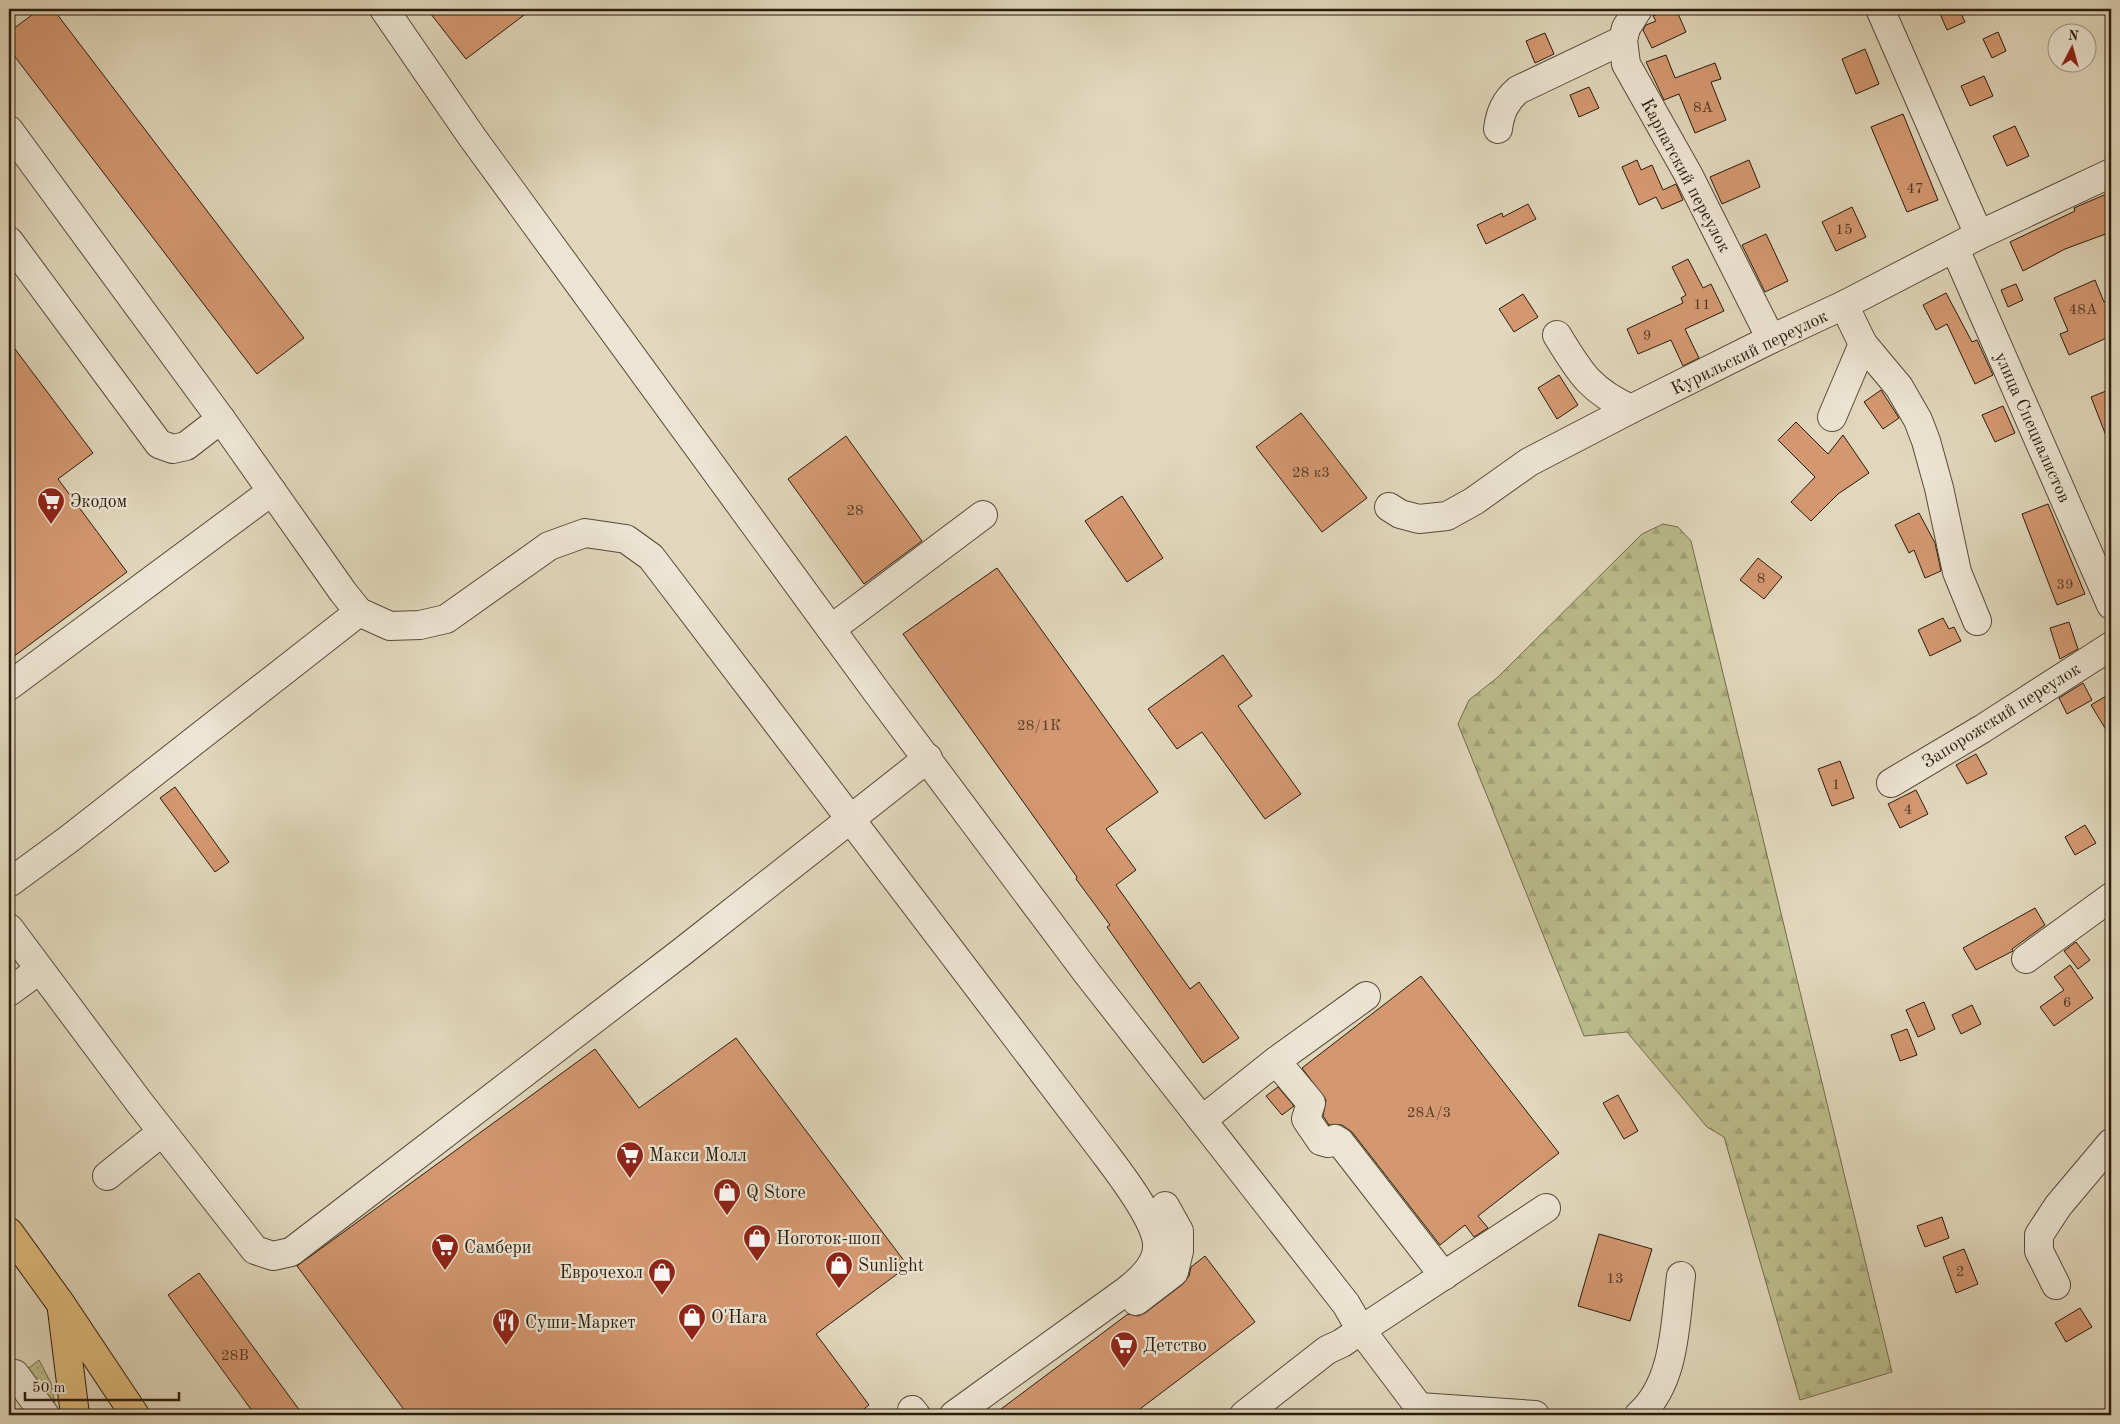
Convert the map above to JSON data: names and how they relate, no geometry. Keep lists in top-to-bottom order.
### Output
{
  "streets": {
    "street": [
      "Карпатский переулок",
      "Курильский переулок",
      "улица Специалистов",
      "Запорожский переулок"
    ]
  },
  "crossings": [
    ["Карпатский переулок", "Курильский переулок"],
    ["Курильский переулок", "улица Специалистов"]
  ],
  "places": {
    "supermarket": [
      "Экодом",
      "Макси Молл",
      "Самбери",
      "Детство"
    ],
    "shop": [
      "Q Store",
      "Ноготок-шоп",
      "Sunlight",
      "Еврочехол",
      "O'Hara"
    ],
    "restaurant": ["Суши-Маркет"]
  },
  "house_numbers": [
    "8А",
    "47",
    "15",
    "11",
    "48А",
    "9",
    "28 к3",
    "28",
    "8",
    "39",
    "28/1К",
    "1",
    "4",
    "6",
    "28А/3",
    "2",
    "13",
    "28В"
  ],
  "scale_bar": "50 m",
  "north": "top"
}
